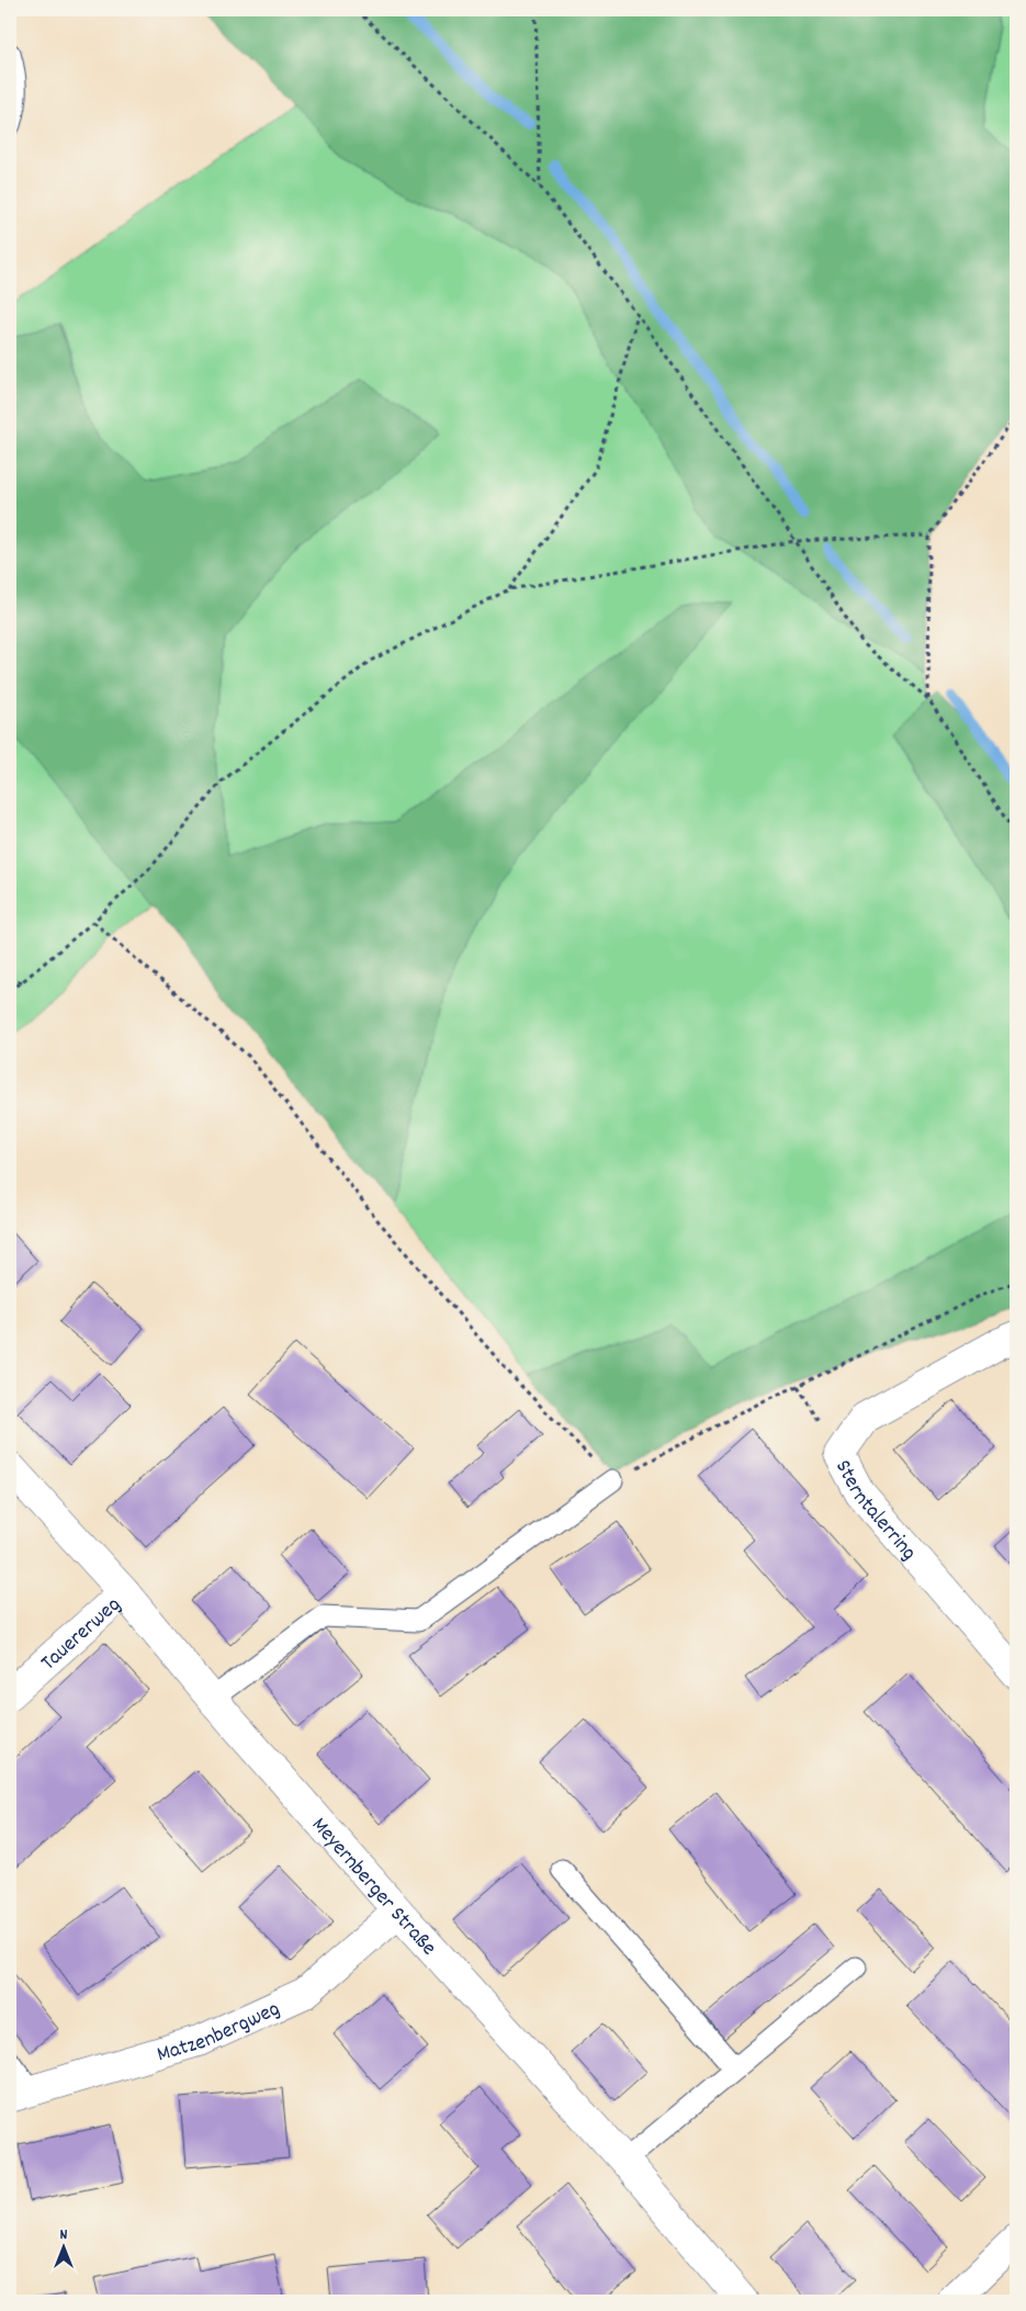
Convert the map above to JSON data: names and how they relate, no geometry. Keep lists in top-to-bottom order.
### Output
{
  "streets": {
    "street": [
      "Sterntalerring",
      "Tauererweg",
      "Meyernberger Straße",
      "Matzenbergweg"
    ]
  },
  "crossings": [
    ["Tauererweg", "Meyernberger Straße"],
    ["Meyernberger Straße", "Matzenbergweg"]
  ],
  "north": "top"
}
